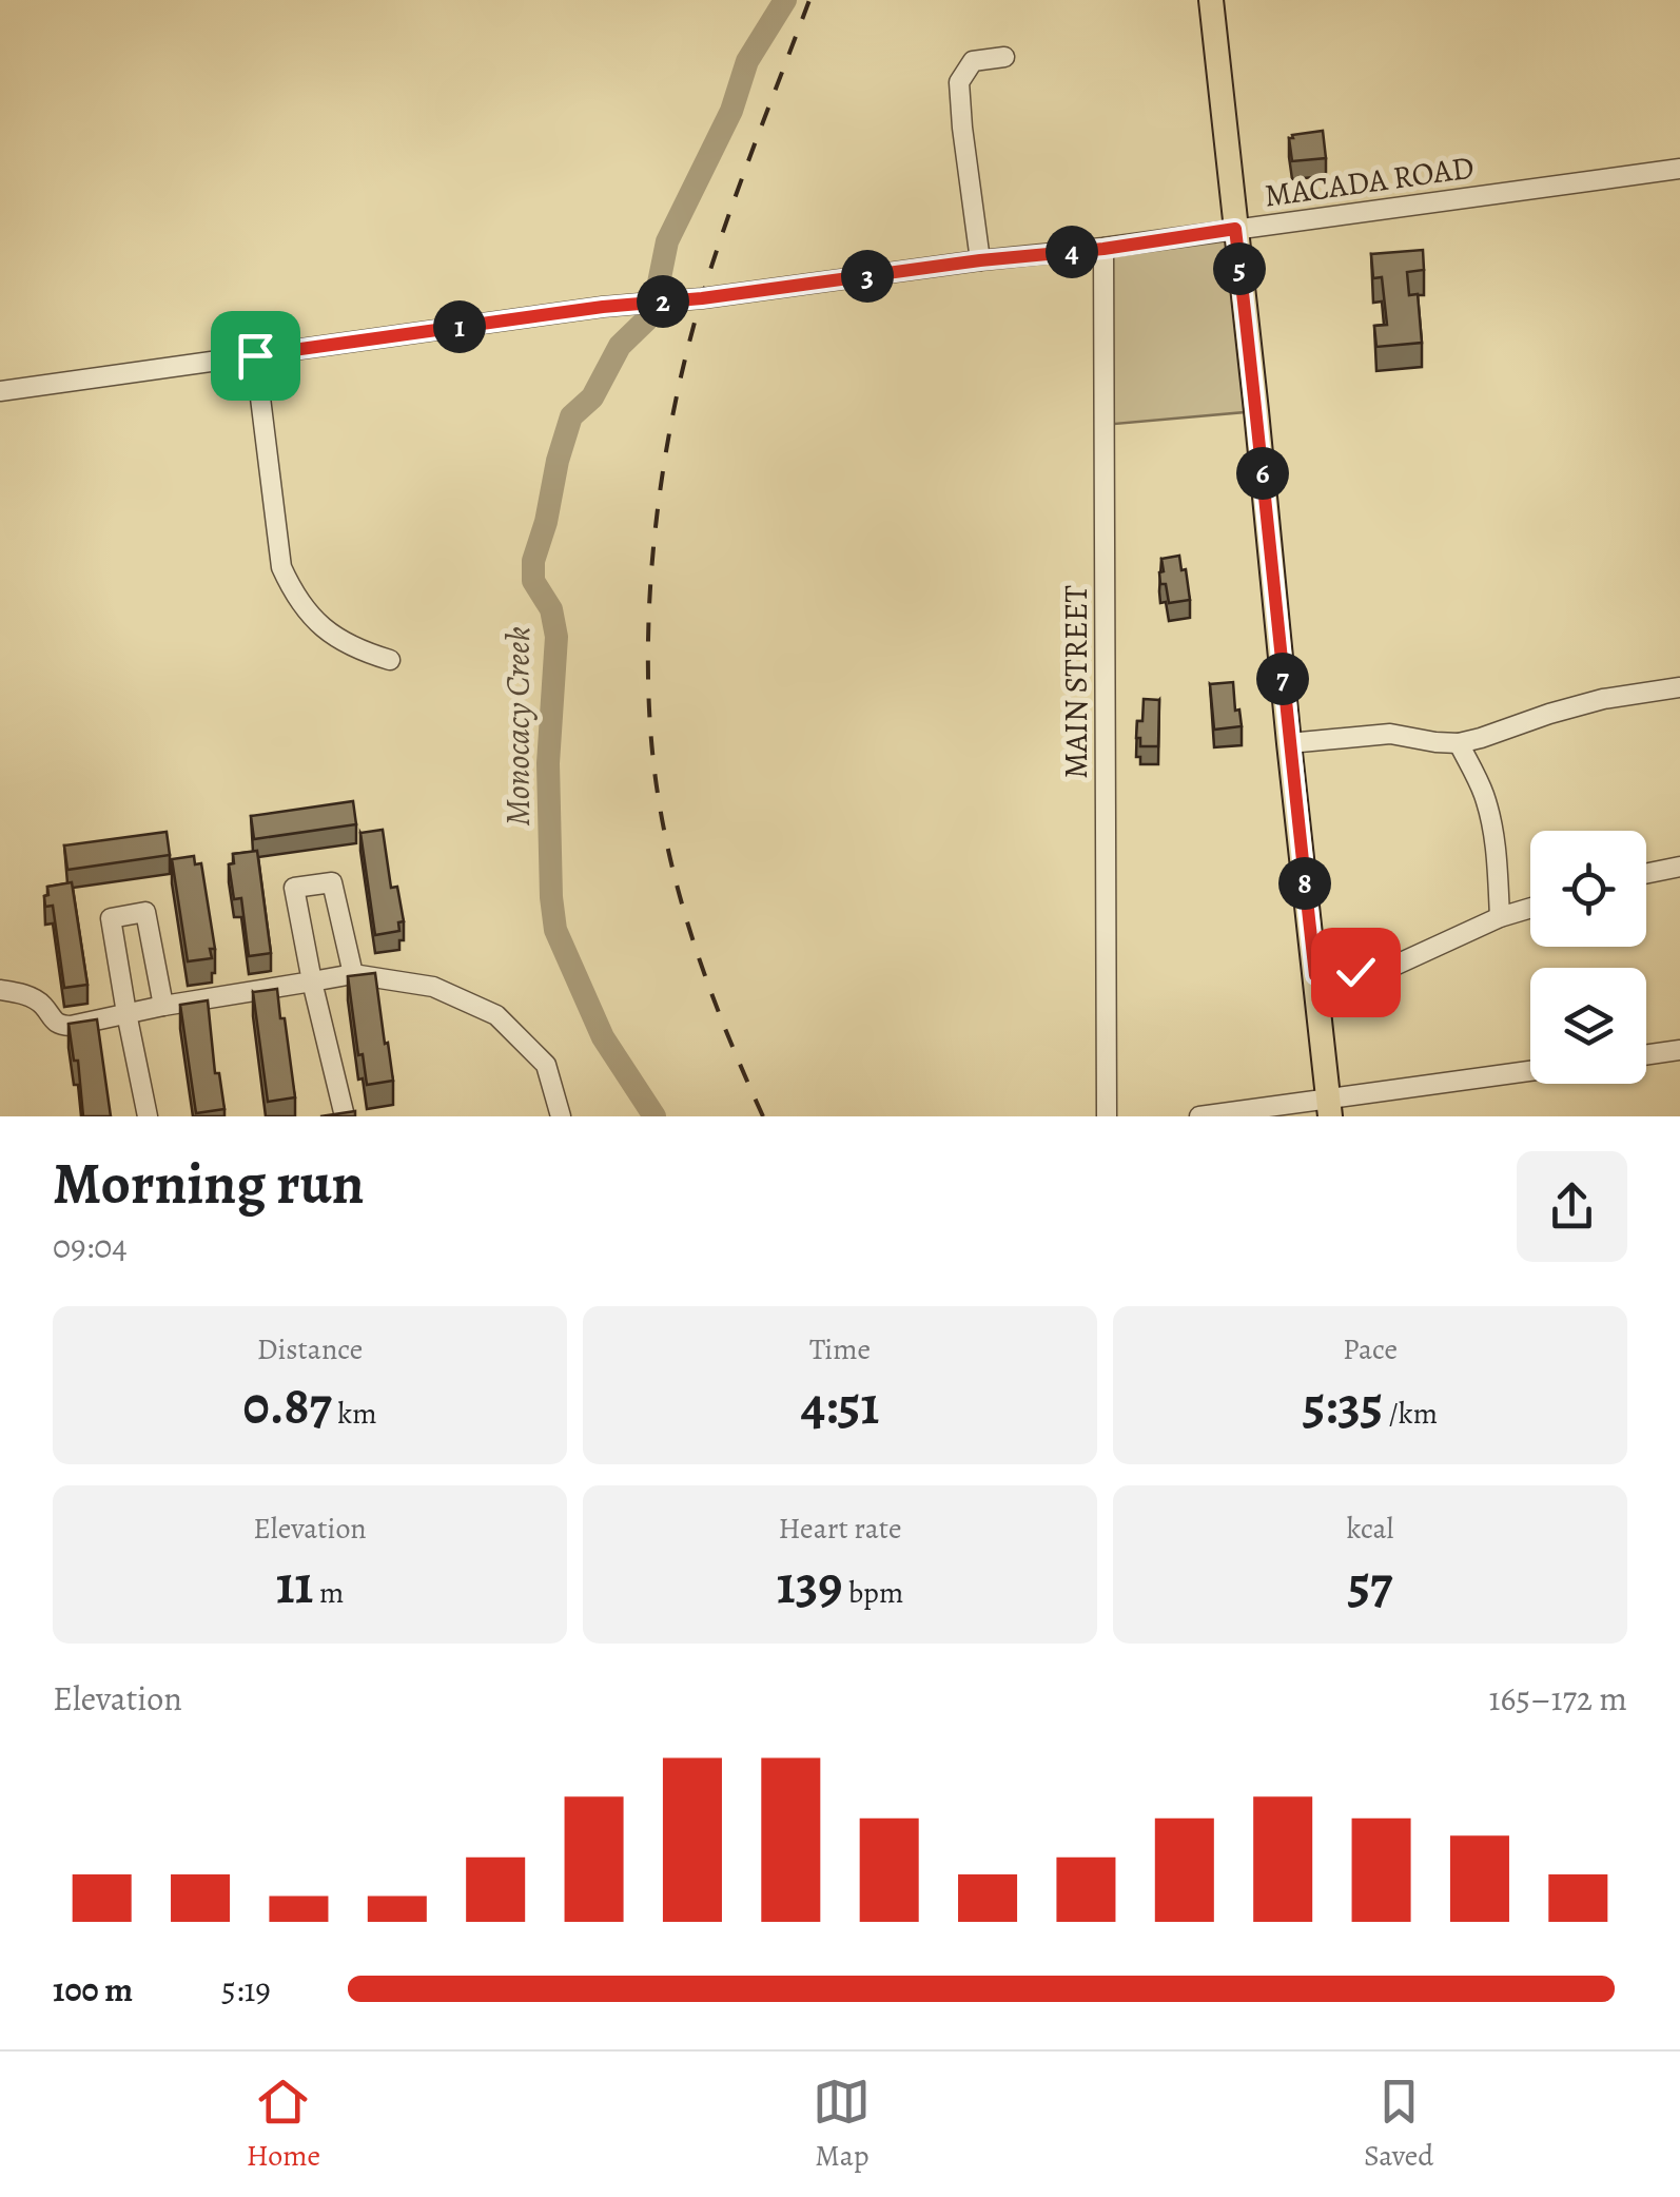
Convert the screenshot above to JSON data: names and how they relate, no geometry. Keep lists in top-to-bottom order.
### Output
{
  "streets": {
    "street": ["MACADA ROAD", "MAIN STREET"]
  },
  "crossings": [
    ["MACADA ROAD", "MAIN STREET"]
  ],
  "water": ["Monocacy Creek"],
  "page": {
    "pins": [
      "4",
      "5",
      "3",
      "2",
      "1",
      "6",
      "7",
      "8"
    ],
    "heading": ["Morning run", "09:04"],
    "stats": [
      ["Distance", "0.87 km"],
      ["Time", "4:51"],
      ["Pace", "5:35 /km"],
      ["Elevation", "11 m"],
      ["Heart rate", "139 bpm"],
      ["kcal", "57"]
    ],
    "chart": ["Elevation", "165–172 m"],
    "list": [
      {
        "name": "100 m",
        "note": "5:19"
      }
    ],
    "tabs": ["Home", "Map", "Saved"]
  }
}
